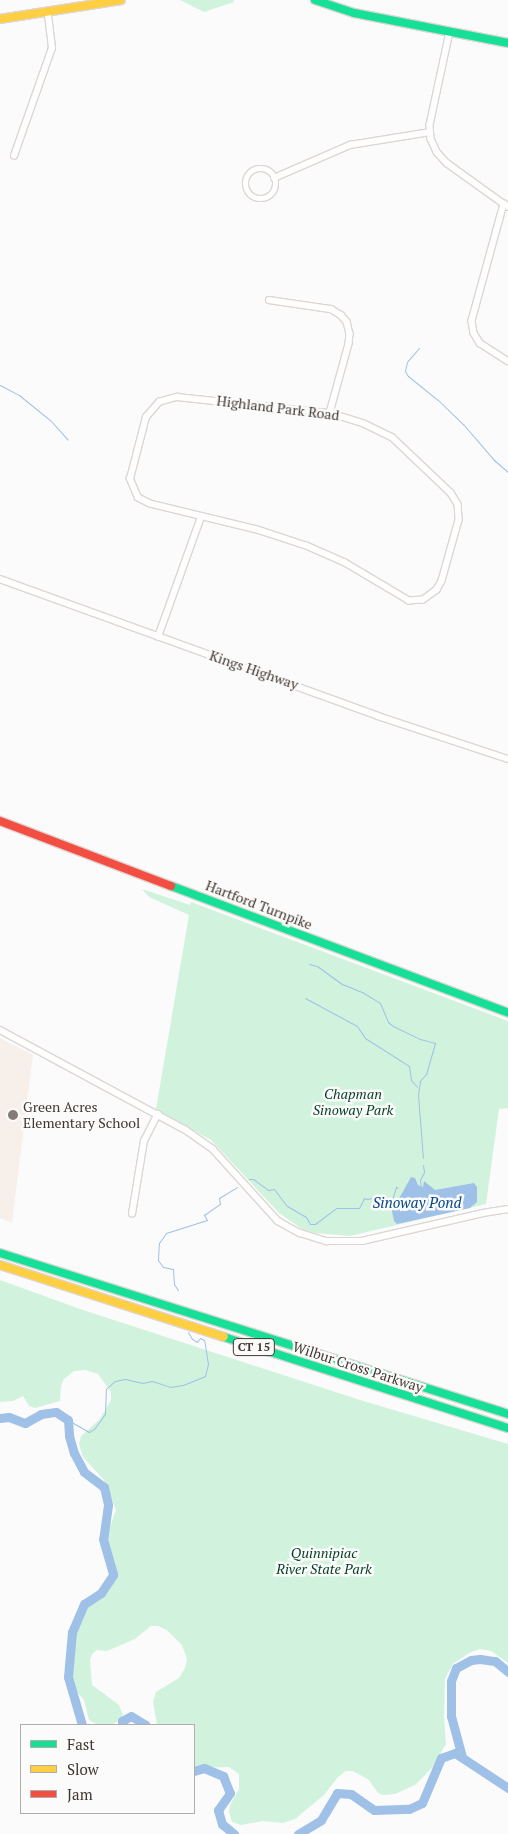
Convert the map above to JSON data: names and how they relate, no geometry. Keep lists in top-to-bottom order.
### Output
{
  "streets": {
    "main road": ["Hartford Turnpike", "CT 15", "Wilbur Cross Parkway"],
    "street": ["Highland Park Road", "Kings Highway"]
  },
  "water": ["Sinoway Pond"],
  "parks": ["Chapman Sinoway Park", "Quinnipiac River State Park"],
  "places": ["Green Acres Elementary School"],
  "legend": ["Fast", "Slow", "Jam"]
}
